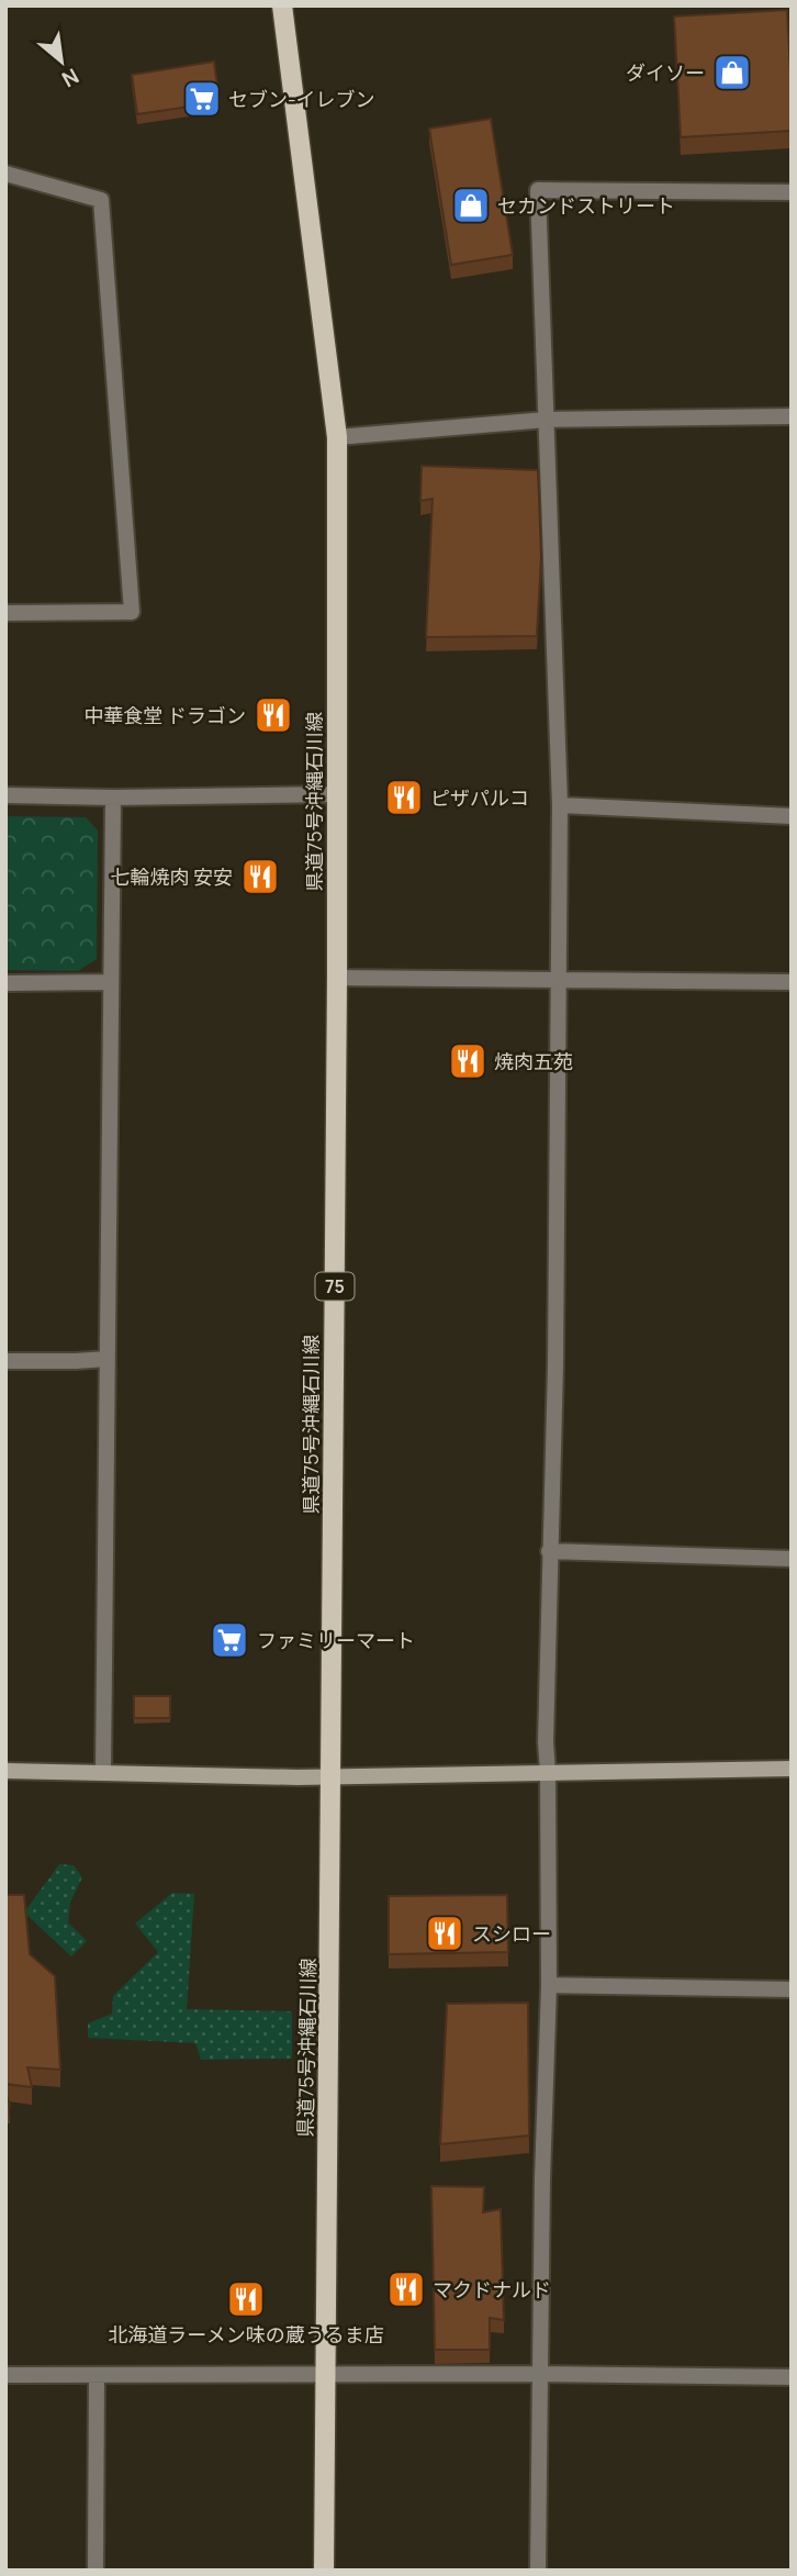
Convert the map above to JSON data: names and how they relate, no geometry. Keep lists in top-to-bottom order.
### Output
{
  "streets": {
    "main road": ["県道75号沖縄石川線", "75"]
  },
  "places": {
    "shop": ["ダイソー", "セカンドストリート"],
    "supermarket": ["セブン-イレブン", "ファミリーマート"],
    "restaurant": [
      "中華食堂 ドラゴン",
      "ピザパルコ",
      "七輪焼肉 安安",
      "焼肉五苑",
      "スシロー",
      "マクドナルド",
      "北海道ラーメン味の蔵うるま店"
    ]
  },
  "north": "bottom right"
}
